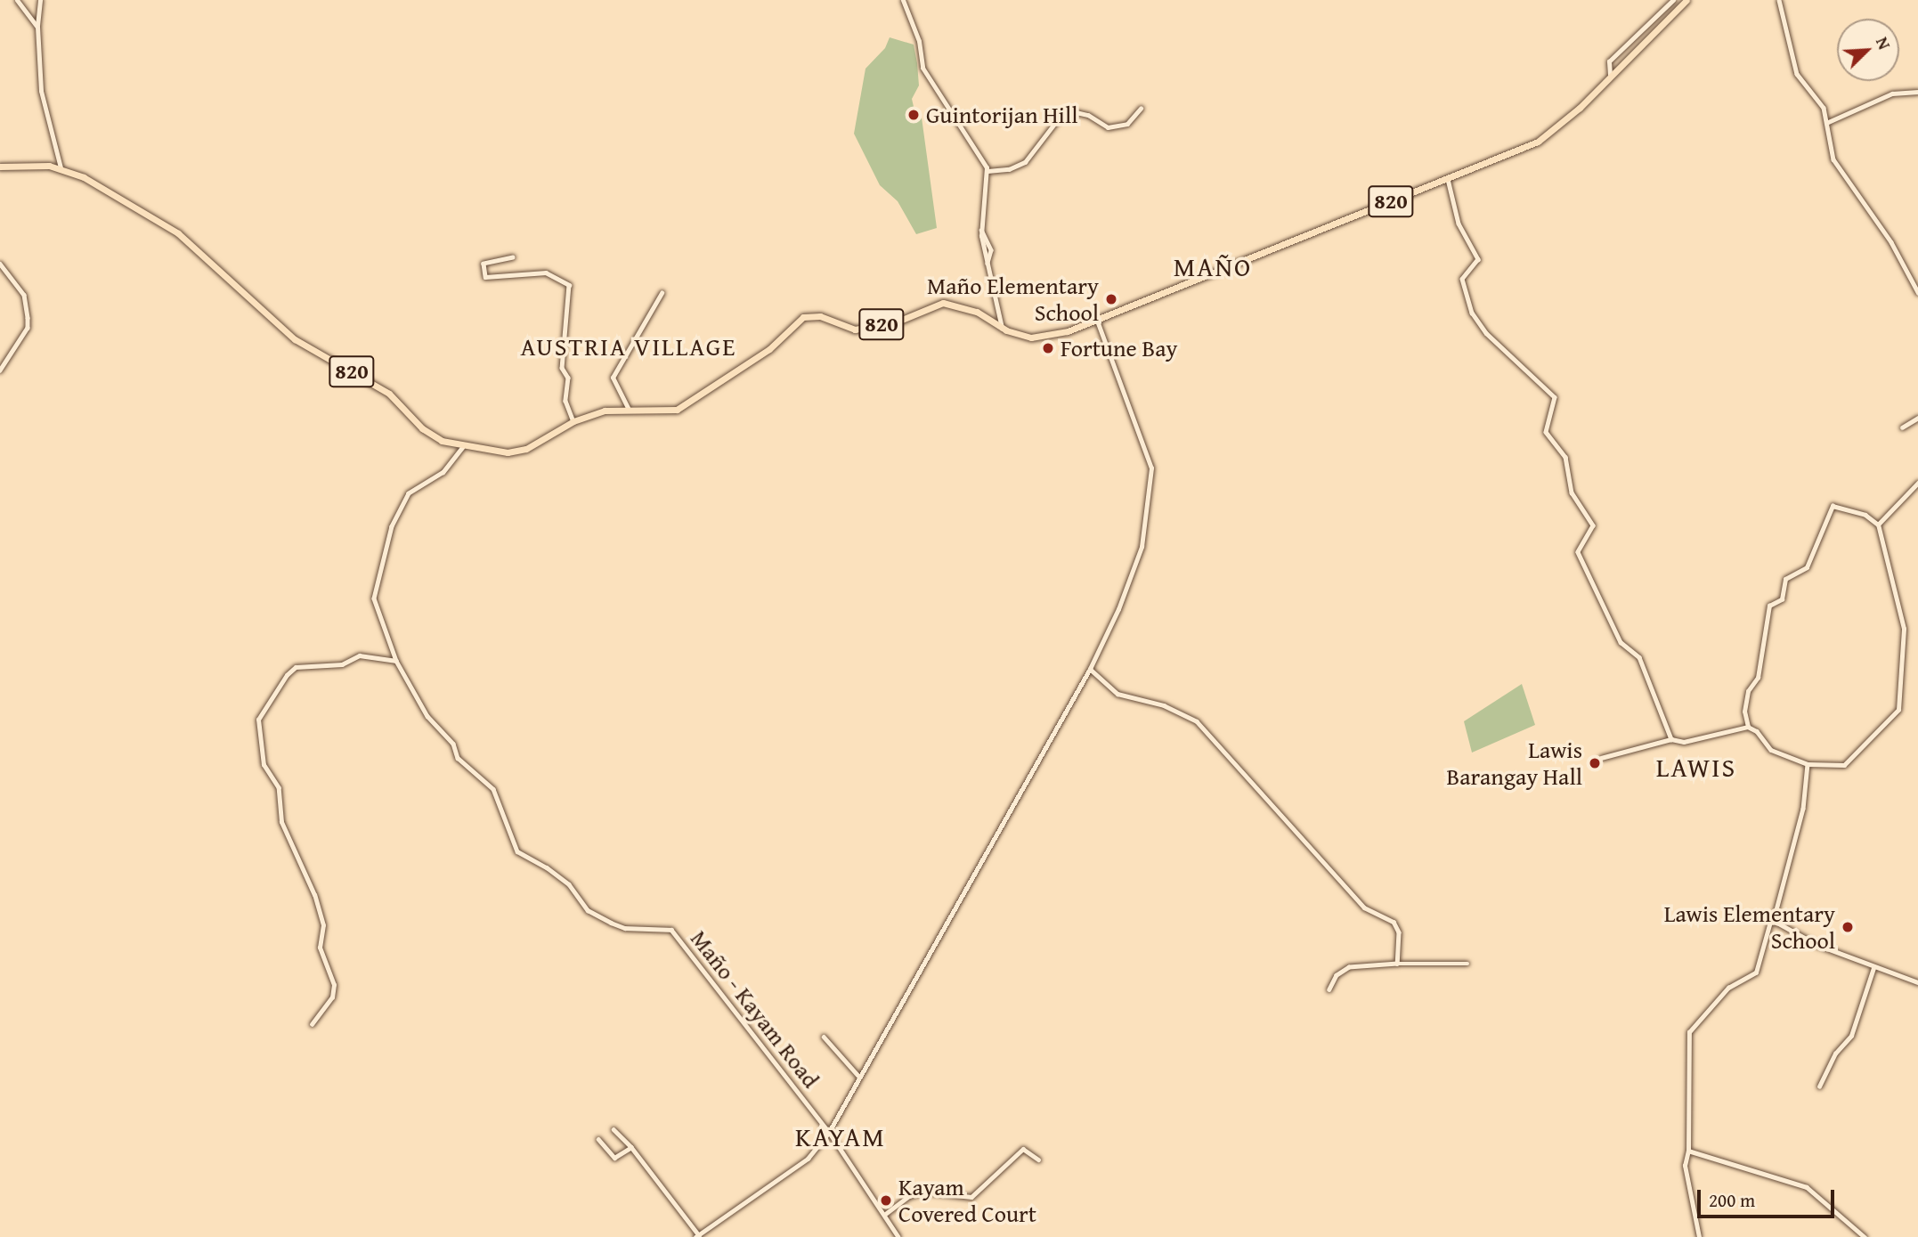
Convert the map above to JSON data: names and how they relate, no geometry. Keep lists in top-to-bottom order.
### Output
{
  "streets": {
    "highway": ["820"],
    "street": ["Maño - Kayam Road"]
  },
  "crossings": [
    ["820", "Maño - Kayam Road"]
  ],
  "districts": [
    "MAÑO",
    "AUSTRIA VILLAGE",
    "LAWIS",
    "KAYAM"
  ],
  "places": [
    "Guintorijan Hill",
    "Maño Elementary School",
    "Fortune Bay",
    "Lawis Barangay Hall",
    "Lawis Elementary School",
    "Kayam Covered Court"
  ],
  "scale_bar": "200 m",
  "north": "top right"
}
